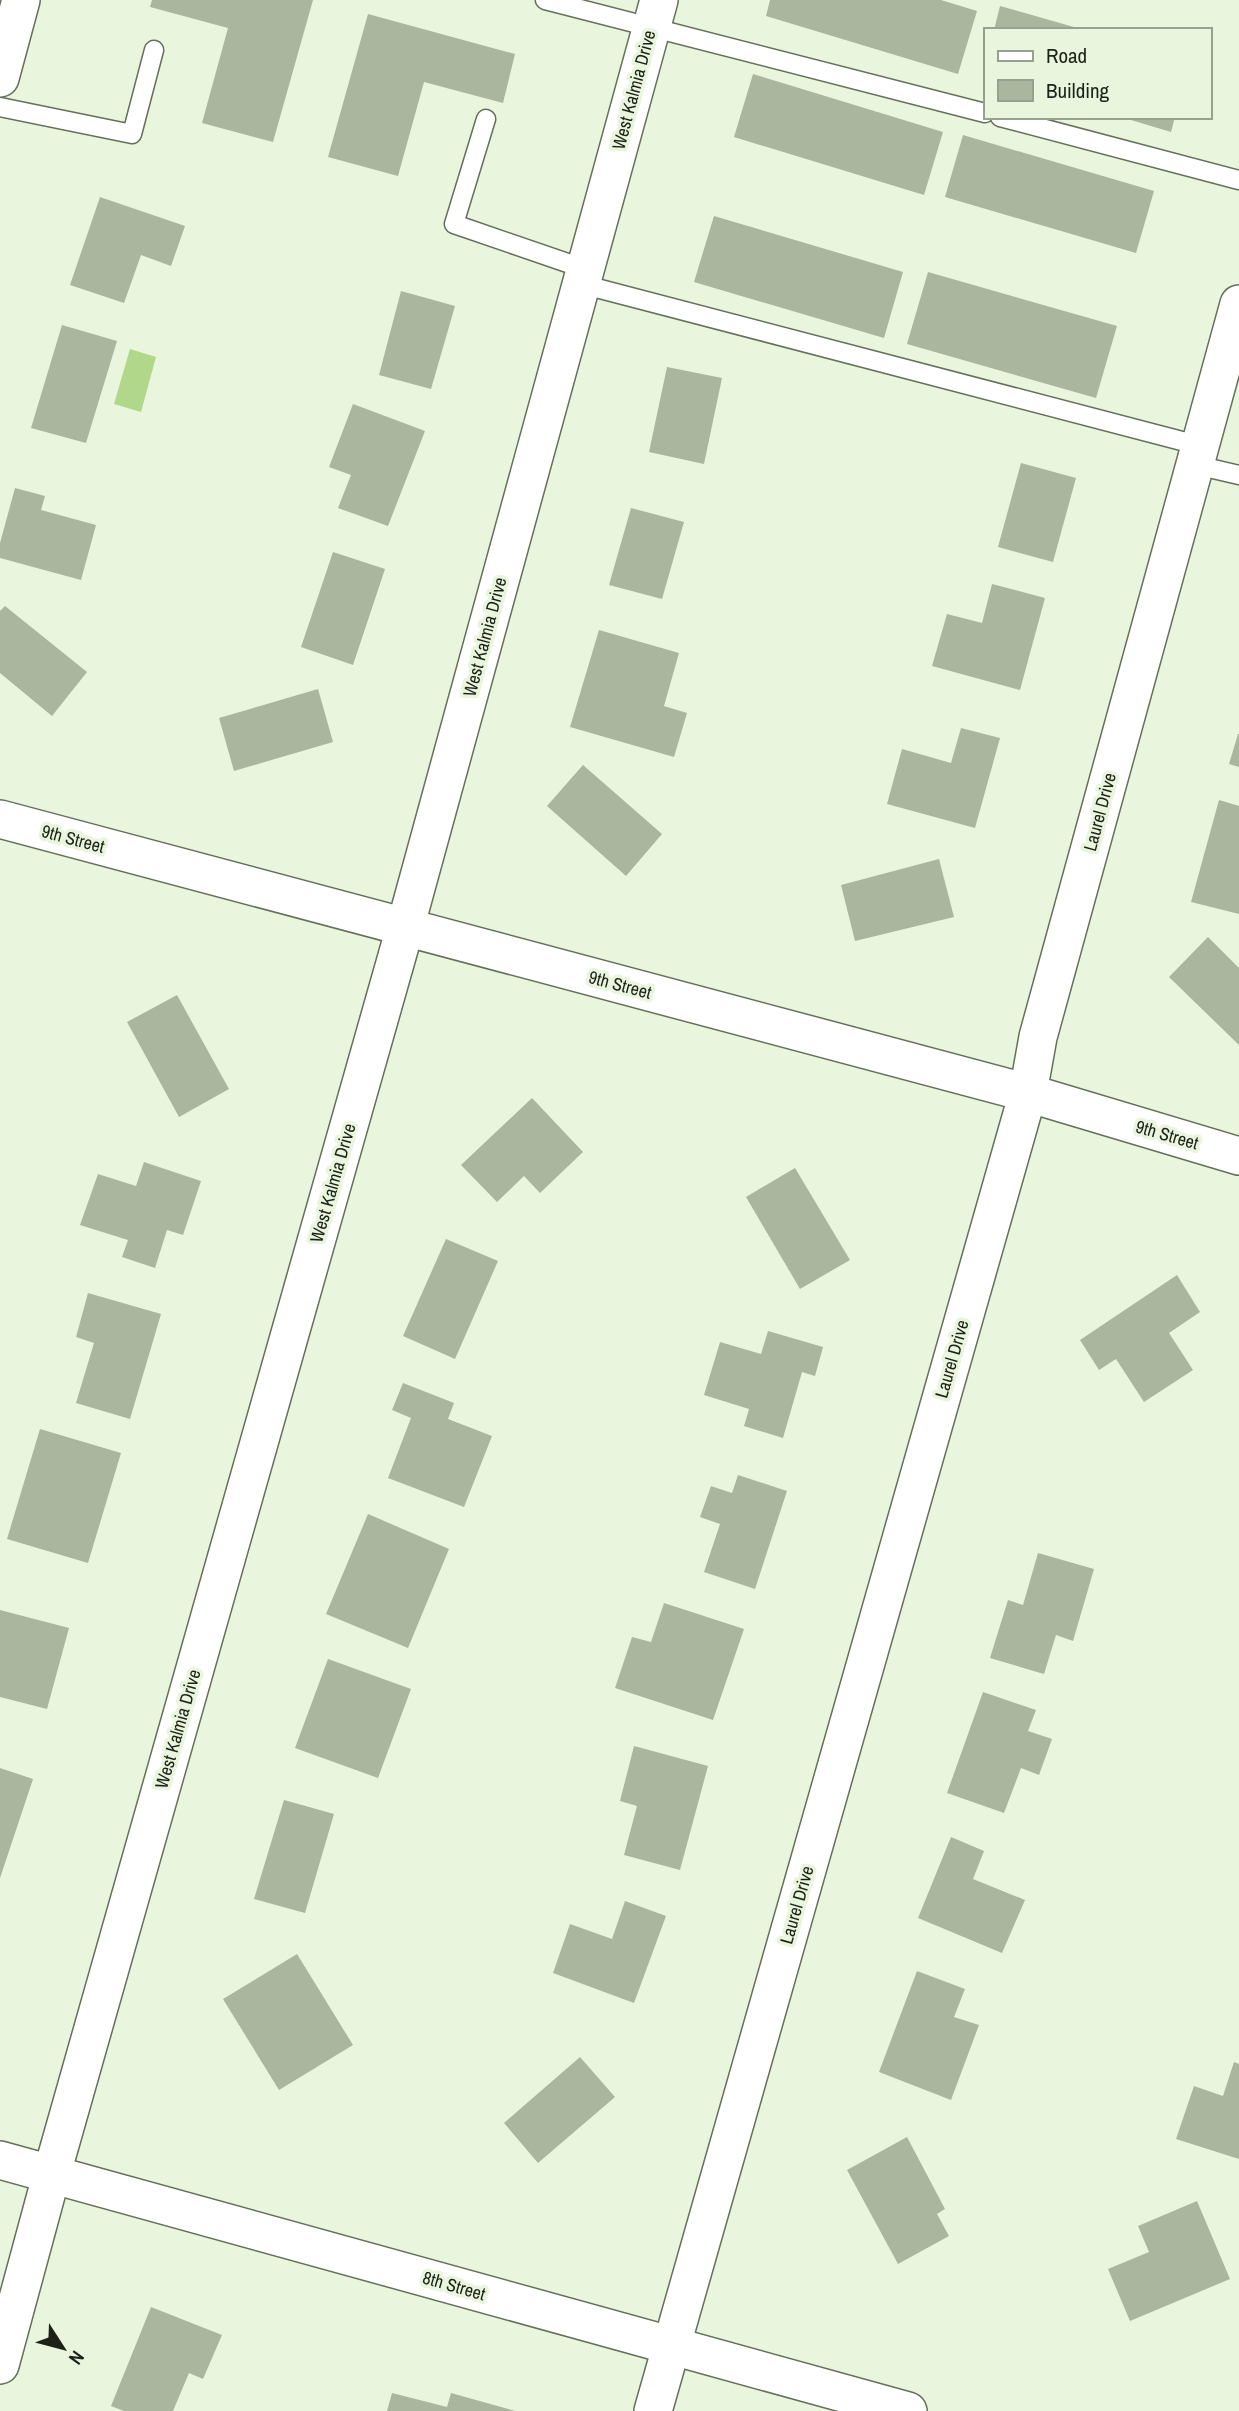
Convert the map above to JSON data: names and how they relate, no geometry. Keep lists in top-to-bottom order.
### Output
{
  "streets": {
    "street": [
      "West Kalmia Drive",
      "Laurel Drive",
      "9th Street",
      "8th Street"
    ]
  },
  "crossings": [
    ["West Kalmia Drive", "9th Street"],
    ["West Kalmia Drive", "8th Street"],
    ["Laurel Drive", "9th Street"],
    ["Laurel Drive", "8th Street"]
  ],
  "legend": ["Road", "Building"],
  "north": "bottom right"
}
